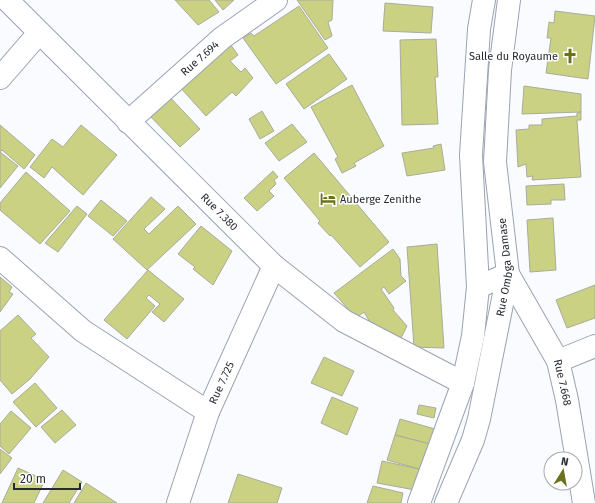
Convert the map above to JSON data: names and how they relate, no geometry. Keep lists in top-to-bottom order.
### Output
{
  "streets": {
    "street": [
      "Rue 7.694",
      "Rue 7.380",
      "Rue Ombga Damase",
      "Rue 7.725",
      "Rue 7.668"
    ]
  },
  "crossings": [
    ["Rue 7.694", "Rue 7.380"],
    ["Rue 7.380", "Rue Ombga Damase"],
    ["Rue 7.380", "Rue 7.725"],
    ["Rue Ombga Damase", "Rue 7.668"]
  ],
  "places": {
    "church": ["Salle du Royaume"],
    "hotel": ["Auberge Zenithe"]
  },
  "scale_bar": "20 m",
  "north": "top"
}
